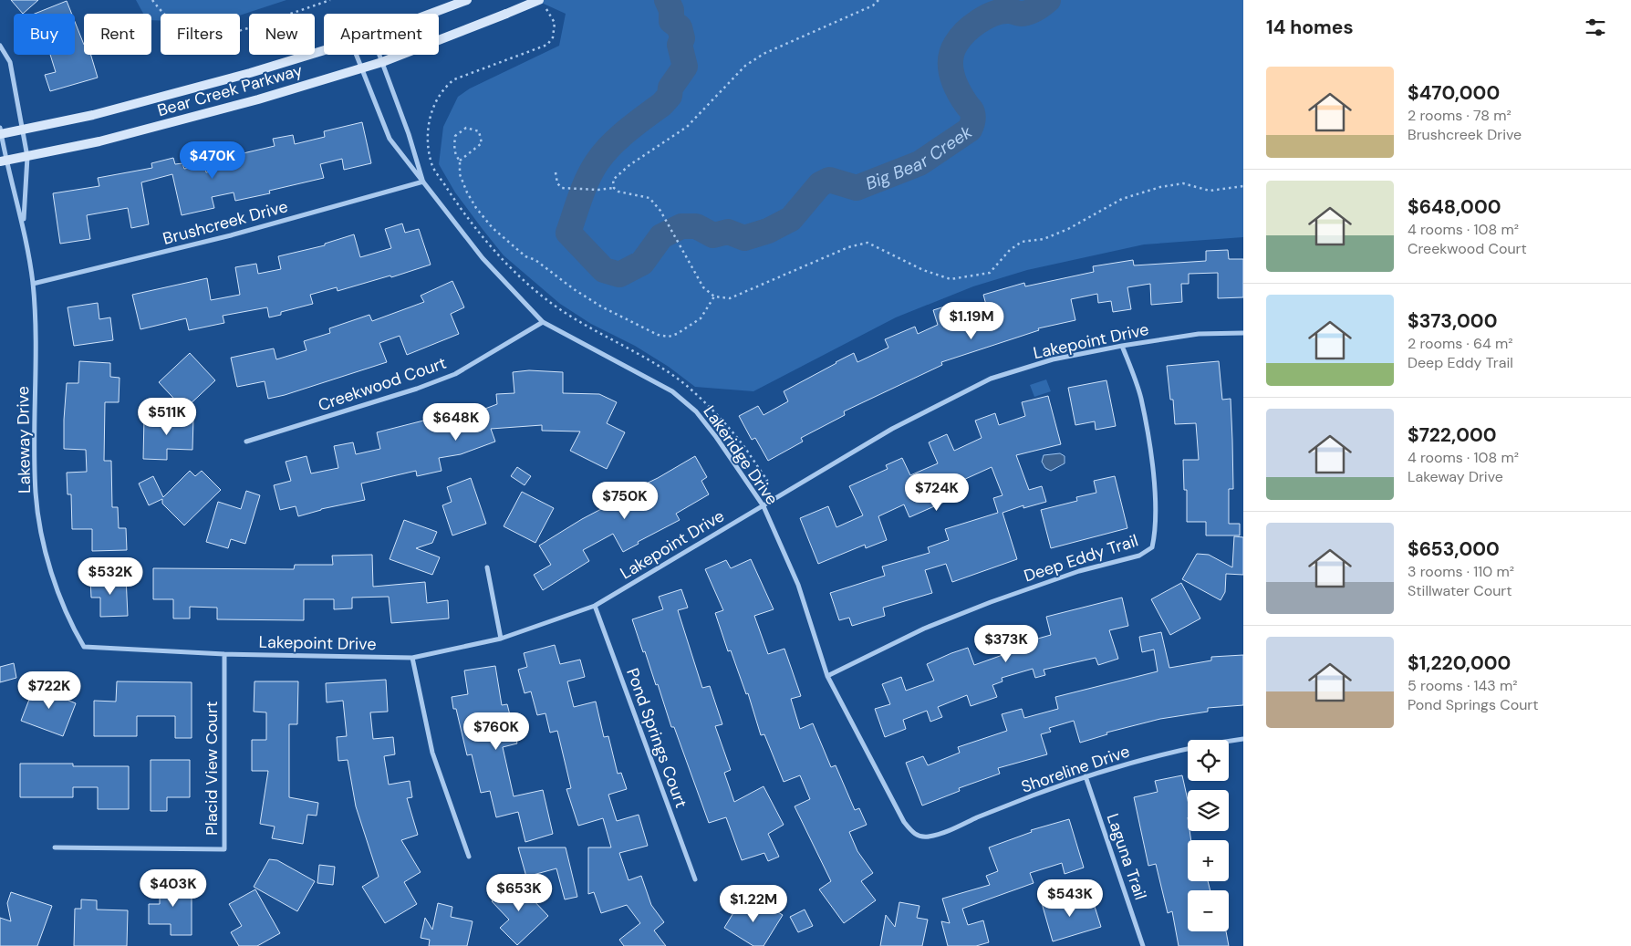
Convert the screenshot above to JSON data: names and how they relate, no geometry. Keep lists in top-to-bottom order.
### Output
{
  "streets": {
    "main road": ["Bear Creek Parkway"],
    "street": [
      "Brushcreek Drive",
      "Lakepoint Drive",
      "Creekwood Court",
      "Lakeway Drive",
      "Lakeridge Drive",
      "Deep Eddy Trail",
      "Pond Springs Court",
      "Placid View Court",
      "Shoreline Drive",
      "Laguna Trail"
    ]
  },
  "crossings": [
    ["Bear Creek Parkway", "Lakeway Drive"],
    ["Bear Creek Parkway", "Lakeridge Drive"],
    ["Brushcreek Drive", "Lakeway Drive"],
    ["Brushcreek Drive", "Lakeridge Drive"],
    ["Lakepoint Drive", "Lakeway Drive"],
    ["Lakepoint Drive", "Lakeridge Drive"],
    ["Lakepoint Drive", "Deep Eddy Trail"],
    ["Lakepoint Drive", "Pond Springs Court"],
    ["Lakepoint Drive", "Placid View Court"],
    ["Creekwood Court", "Lakeridge Drive"],
    ["Lakeridge Drive", "Deep Eddy Trail"],
    ["Lakeridge Drive", "Shoreline Drive"],
    ["Shoreline Drive", "Laguna Trail"]
  ],
  "water": ["Big Bear Creek"],
  "page": {
    "heading": "14 homes",
    "chip": [
      "Buy",
      "Rent",
      "Filters",
      "New",
      "Apartment"
    ],
    "list": [
      {
        "name": "$470,000",
        "note": "2 rooms · 78 m² · Brushcreek Drive"
      },
      {
        "name": "$648,000",
        "note": "4 rooms · 108 m² · Creekwood Court"
      },
      {
        "name": "$373,000",
        "note": "2 rooms · 64 m² · Deep Eddy Trail"
      },
      {
        "name": "$722,000",
        "note": "4 rooms · 108 m² · Lakeway Drive"
      },
      {
        "name": "$653,000",
        "note": "3 rooms · 110 m² · Stillwater Court"
      },
      {
        "name": "$1,220,000",
        "note": "5 rooms · 143 m² · Pond Springs Court"
      }
    ],
    "price": [
      "$470K",
      "$1.19M",
      "$511K",
      "$648K",
      "$724K",
      "$750K",
      "$532K",
      "$373K",
      "$722K",
      "$760K",
      "$403K",
      "$653K",
      "$543K",
      "$1.22M"
    ],
    "map_buttons": ["+", "−"]
  }
}
